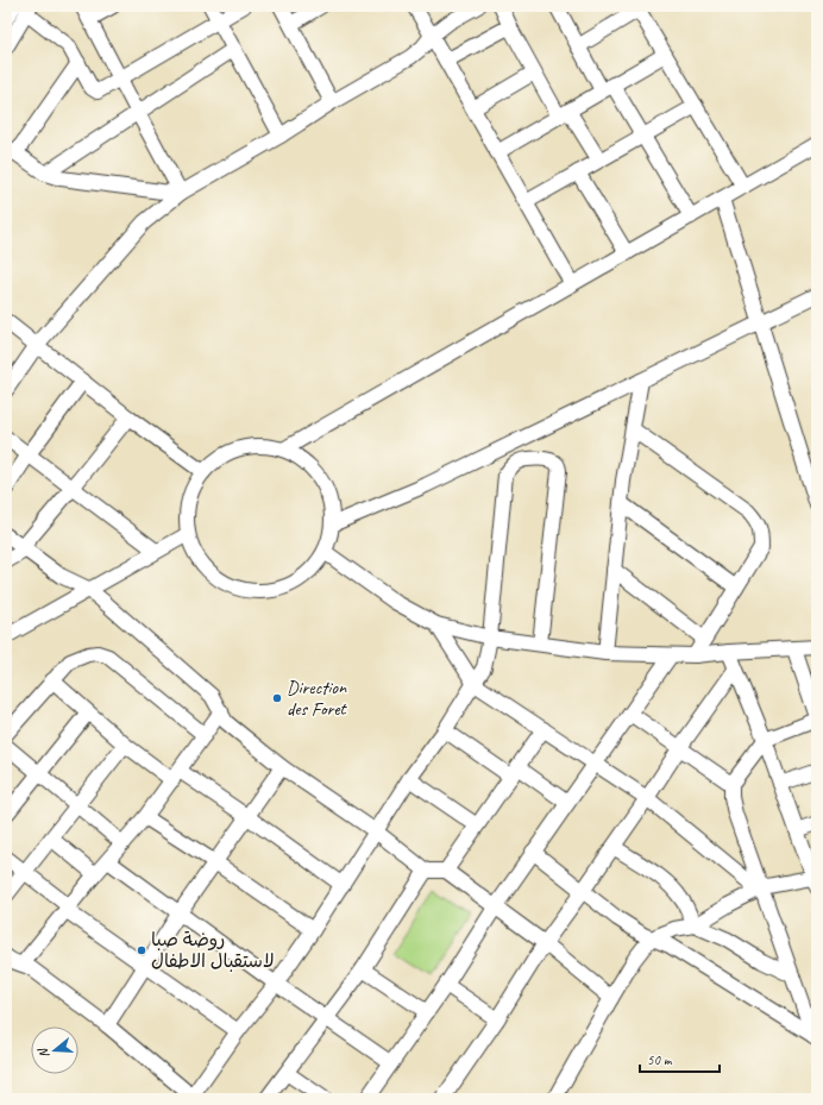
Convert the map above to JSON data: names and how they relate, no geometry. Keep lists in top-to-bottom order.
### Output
{
  "places": ["Direction des Foret", "روضة صبا لاستقبال الاطفال"],
  "scale_bar": "50 m",
  "north": "left"
}
